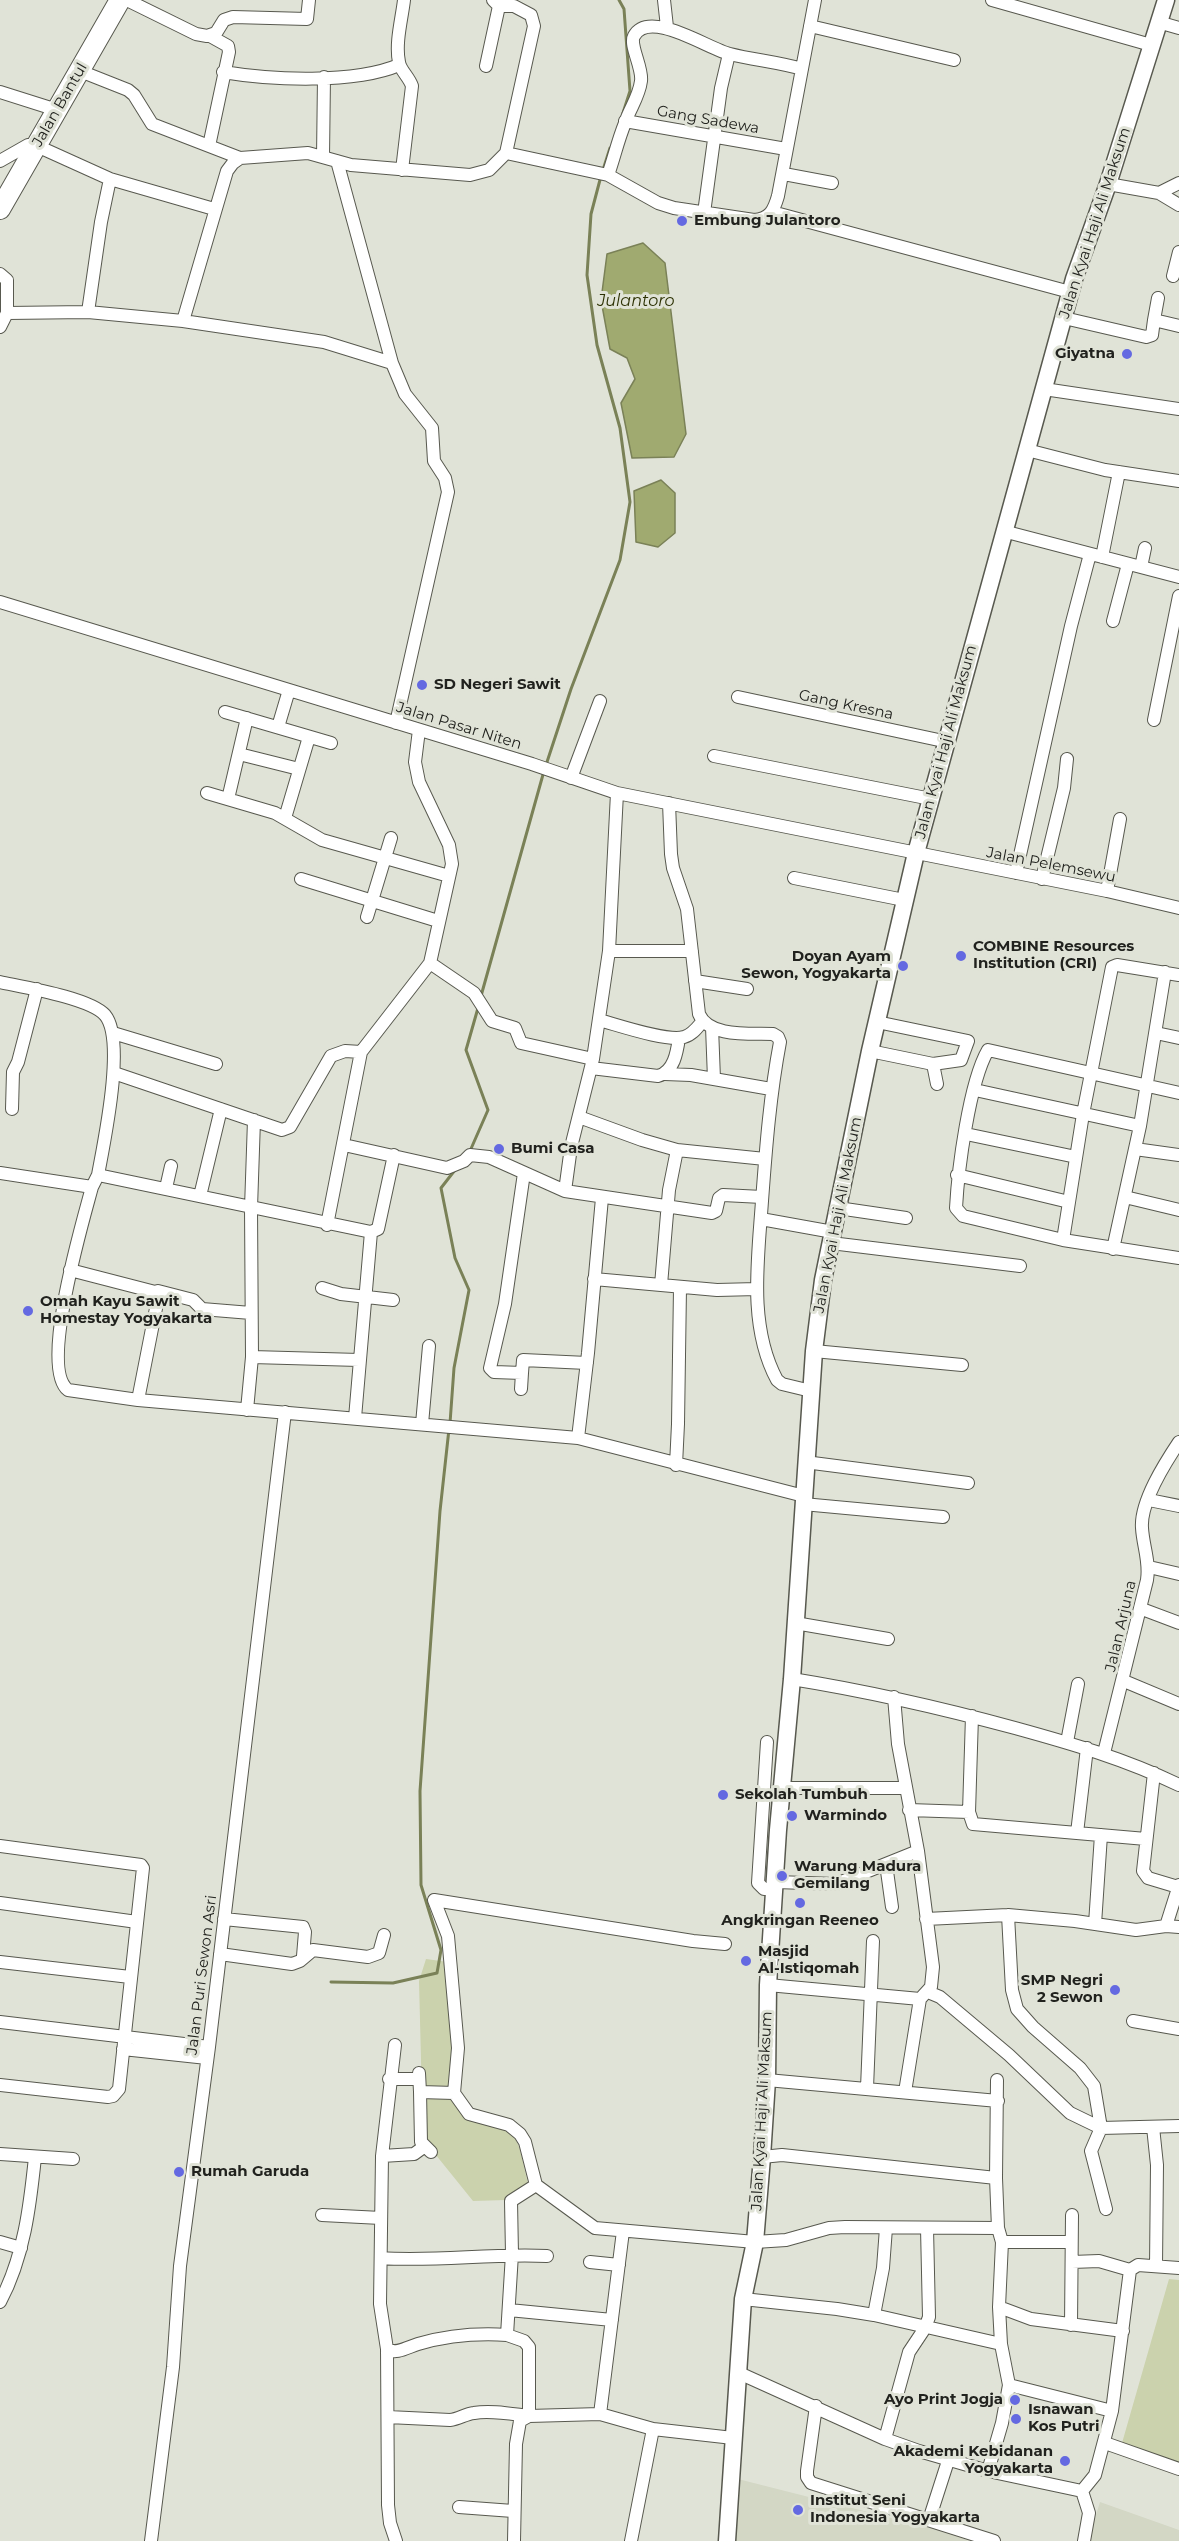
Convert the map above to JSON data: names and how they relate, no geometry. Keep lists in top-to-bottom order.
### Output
{
  "streets": {
    "main road": ["Jalan Bantul"],
    "street": [
      "Gang Sadewa",
      "Jalan Kyai Haji Ali Maksum",
      "Gang Kresna",
      "Jalan Pasar Niten",
      "Jalan Pelemsewu",
      "Jalan Arjuna",
      "Jalan Puri Sewon Asri"
    ]
  },
  "crossings": [
    ["Jalan Kyai Haji Ali Maksum", "Gang Kresna"],
    ["Jalan Kyai Haji Ali Maksum", "Jalan Pasar Niten"],
    ["Jalan Kyai Haji Ali Maksum", "Jalan Pelemsewu"],
    ["Jalan Pasar Niten", "Jalan Pelemsewu"]
  ],
  "water": ["Julantoro"],
  "places": [
    "Embung Julantoro",
    "Giyatna",
    "SD Negeri Sawit",
    "COMBINE Resources Institution (CRI)",
    "Doyan Ayam Sewon, Yogyakarta",
    "Bumi Casa",
    "Omah Kayu Sawit Homestay Yogyakarta",
    "Sekolah Tumbuh",
    "Warmindo",
    "Warung Madura Gemilang",
    "Angkringan Reeneo",
    "Masjid Al-Istiqomah",
    "SMP Negri 2 Sewon",
    "Rumah Garuda",
    "Ayo Print Jogja",
    "Isnawan Kos Putri",
    "Akademi Kebidanan Yogyakarta",
    "Institut Seni Indonesia Yogyakarta"
  ]
}
